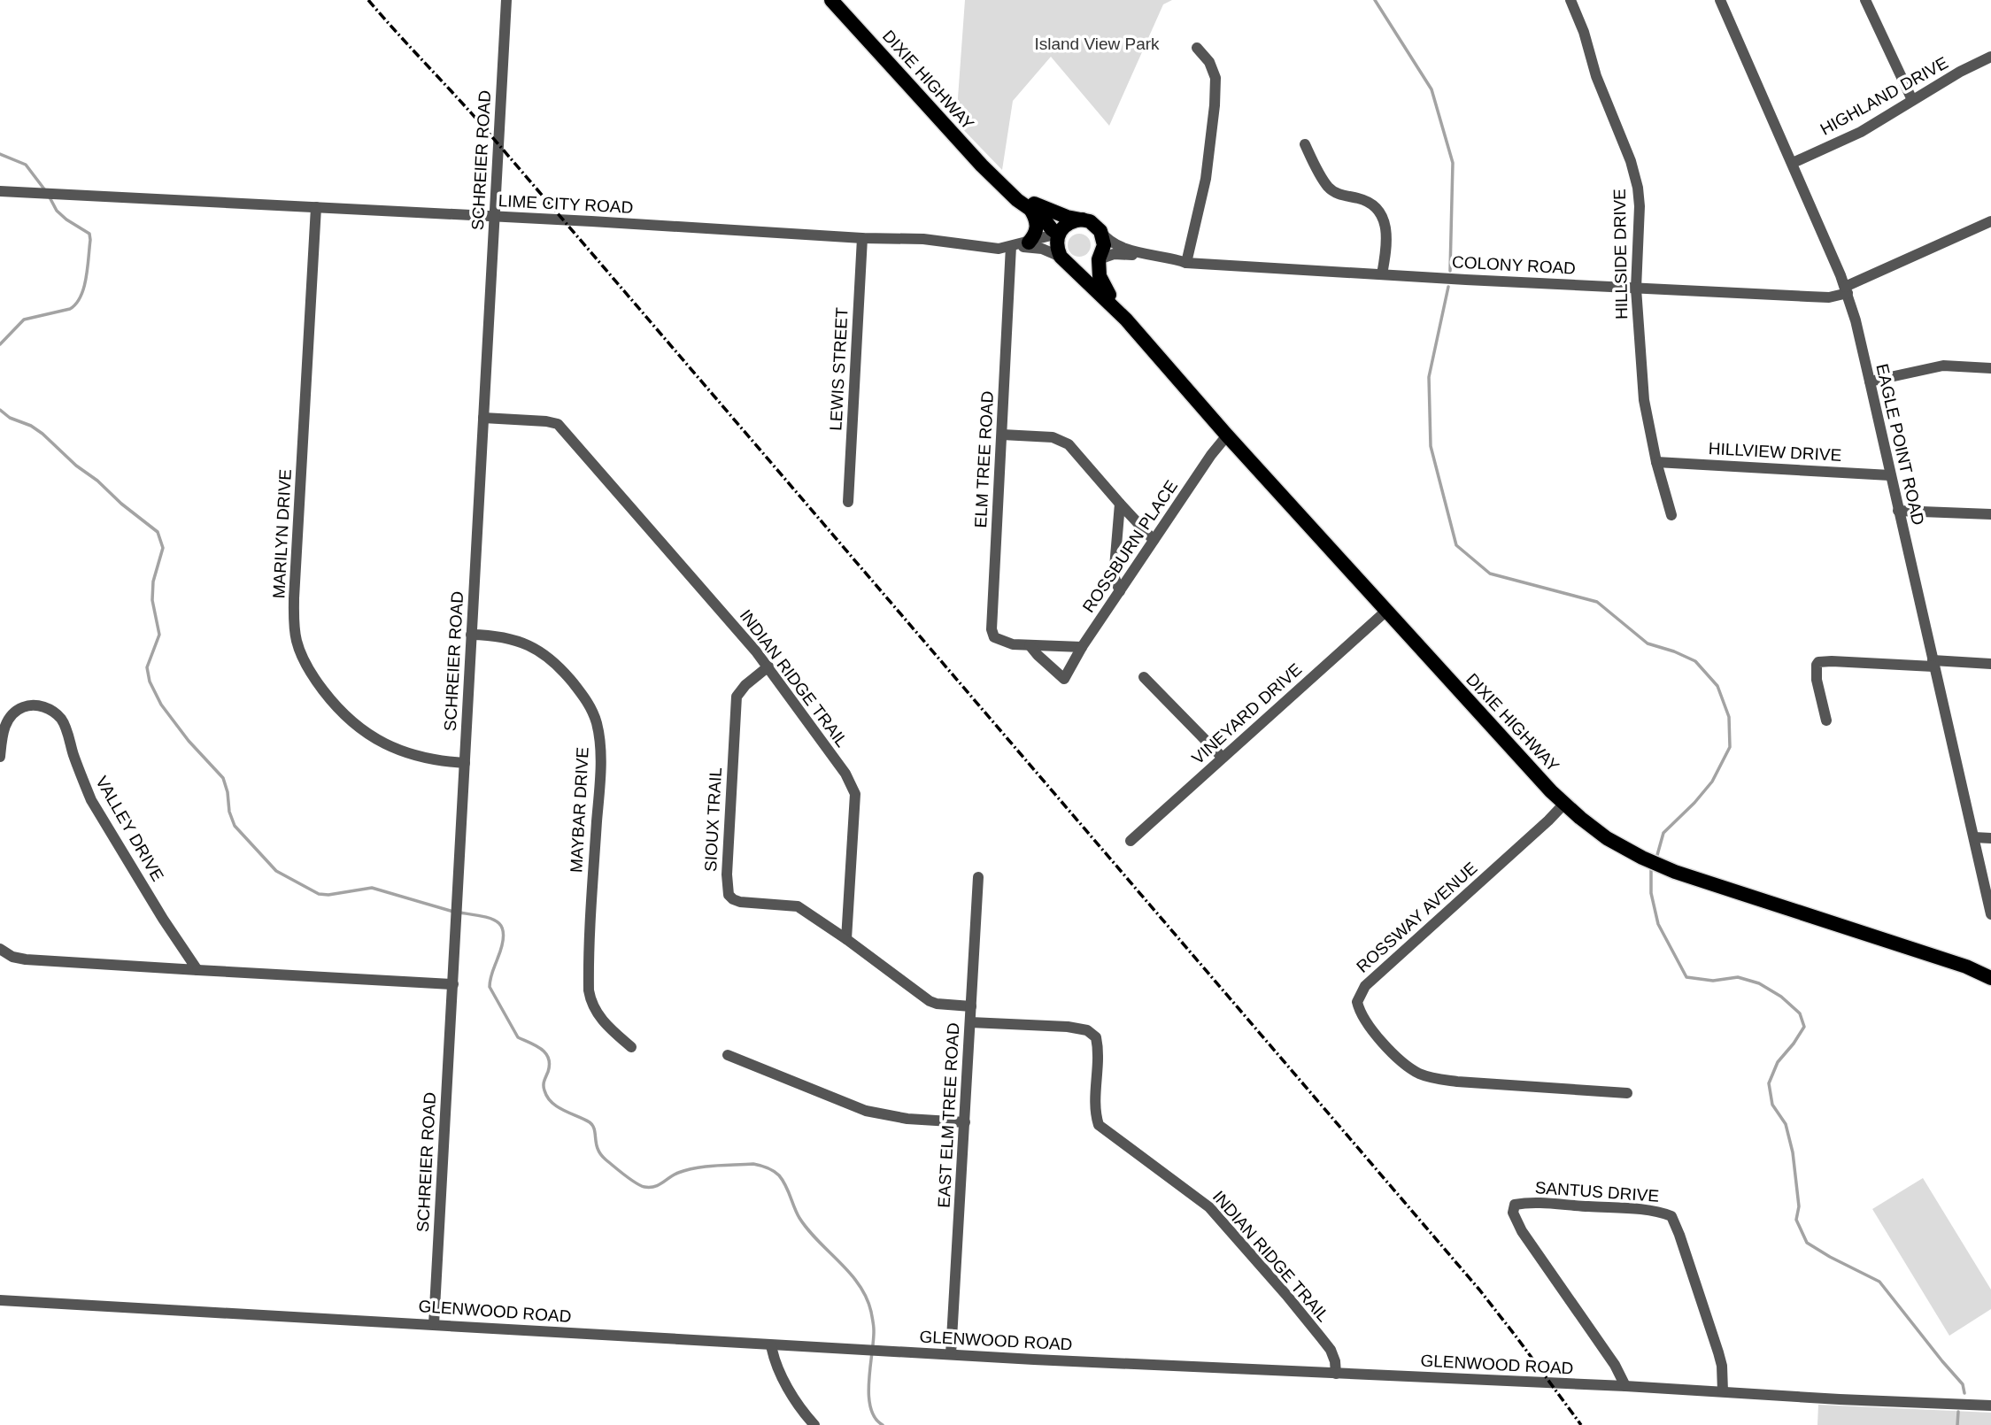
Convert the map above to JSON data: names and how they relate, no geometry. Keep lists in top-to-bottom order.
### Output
{
  "streets": {
    "main road": ["DIXIE HIGHWAY"],
    "street": [
      "HIGHLAND DRIVE",
      "SCHREIER ROAD",
      "LIME CITY ROAD",
      "HILLSIDE DRIVE",
      "COLONY ROAD",
      "LEWIS STREET",
      "EAGLE POINT ROAD",
      "HILLVIEW DRIVE",
      "ELM TREE ROAD",
      "MARILYN DRIVE",
      "ROSSBURN PLACE",
      "INDIAN RIDGE TRAIL",
      "VINEYARD DRIVE",
      "MAYBAR DRIVE",
      "SIOUX TRAIL",
      "VALLEY DRIVE",
      "ROSSWAY AVENUE",
      "EAST ELM TREE ROAD",
      "SANTUS DRIVE",
      "GLENWOOD ROAD"
    ]
  },
  "crossings": [
    ["DIXIE HIGHWAY", "LIME CITY ROAD"],
    ["DIXIE HIGHWAY", "COLONY ROAD"],
    ["DIXIE HIGHWAY", "ROSSBURN PLACE"],
    ["DIXIE HIGHWAY", "VINEYARD DRIVE"],
    ["DIXIE HIGHWAY", "ROSSWAY AVENUE"],
    ["HIGHLAND DRIVE", "EAGLE POINT ROAD"],
    ["SCHREIER ROAD", "LIME CITY ROAD"],
    ["SCHREIER ROAD", "MARILYN DRIVE"],
    ["SCHREIER ROAD", "INDIAN RIDGE TRAIL"],
    ["SCHREIER ROAD", "MAYBAR DRIVE"],
    ["SCHREIER ROAD", "GLENWOOD ROAD"],
    ["LIME CITY ROAD", "COLONY ROAD"],
    ["LIME CITY ROAD", "LEWIS STREET"],
    ["LIME CITY ROAD", "ELM TREE ROAD"],
    ["LIME CITY ROAD", "MARILYN DRIVE"],
    ["HILLSIDE DRIVE", "COLONY ROAD"],
    ["HILLSIDE DRIVE", "HILLVIEW DRIVE"],
    ["COLONY ROAD", "EAGLE POINT ROAD"],
    ["EAGLE POINT ROAD", "HILLVIEW DRIVE"],
    ["ELM TREE ROAD", "ROSSBURN PLACE"],
    ["INDIAN RIDGE TRAIL", "SIOUX TRAIL"],
    ["INDIAN RIDGE TRAIL", "EAST ELM TREE ROAD"],
    ["INDIAN RIDGE TRAIL", "GLENWOOD ROAD"],
    ["EAST ELM TREE ROAD", "GLENWOOD ROAD"],
    ["SANTUS DRIVE", "GLENWOOD ROAD"]
  ],
  "parks": ["Island View Park"]
}
